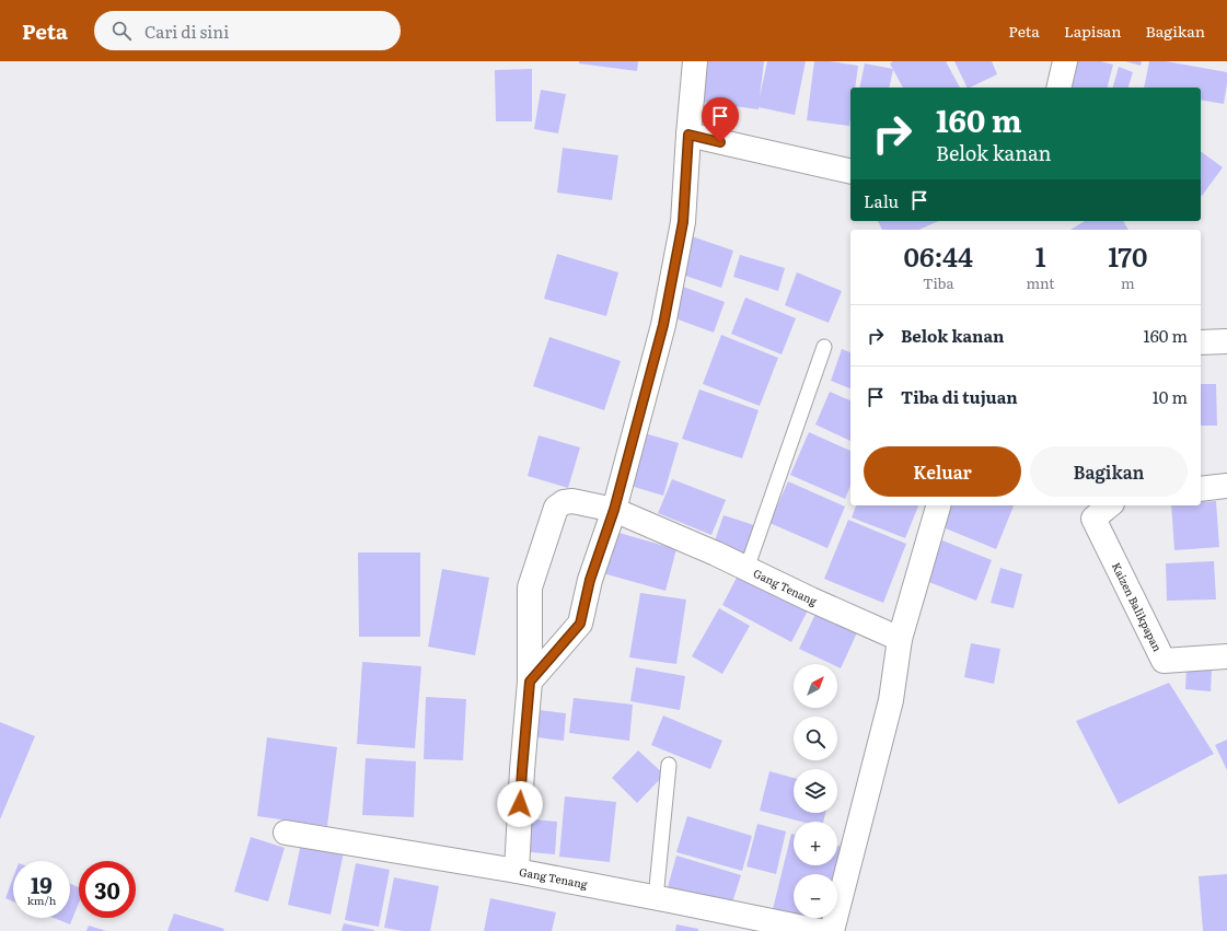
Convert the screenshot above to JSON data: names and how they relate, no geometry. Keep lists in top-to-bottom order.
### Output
{
  "streets": {
    "street": ["Gang Tenang", "Kaizen Balikpapan"]
  },
  "north": "top right",
  "page": {
    "header": "Peta",
    "search": "Cari di sini",
    "nav": ["Peta", "Lapisan", "Bagikan"],
    "turn": ["160 m", "Belok kanan"],
    "then": "Lalu",
    "eta": [
      "06:44",
      "Tiba",
      "1",
      "mnt",
      "170",
      "m"
    ],
    "list": [
      {
        "name": "Belok kanan",
        "value": "160 m"
      },
      {
        "name": "Tiba di tujuan",
        "value": "10 m"
      }
    ],
    "buttons": ["Keluar", "Bagikan"],
    "map_buttons": ["+", "−"],
    "speed": "19 km/h",
    "limit": "30"
  }
}
